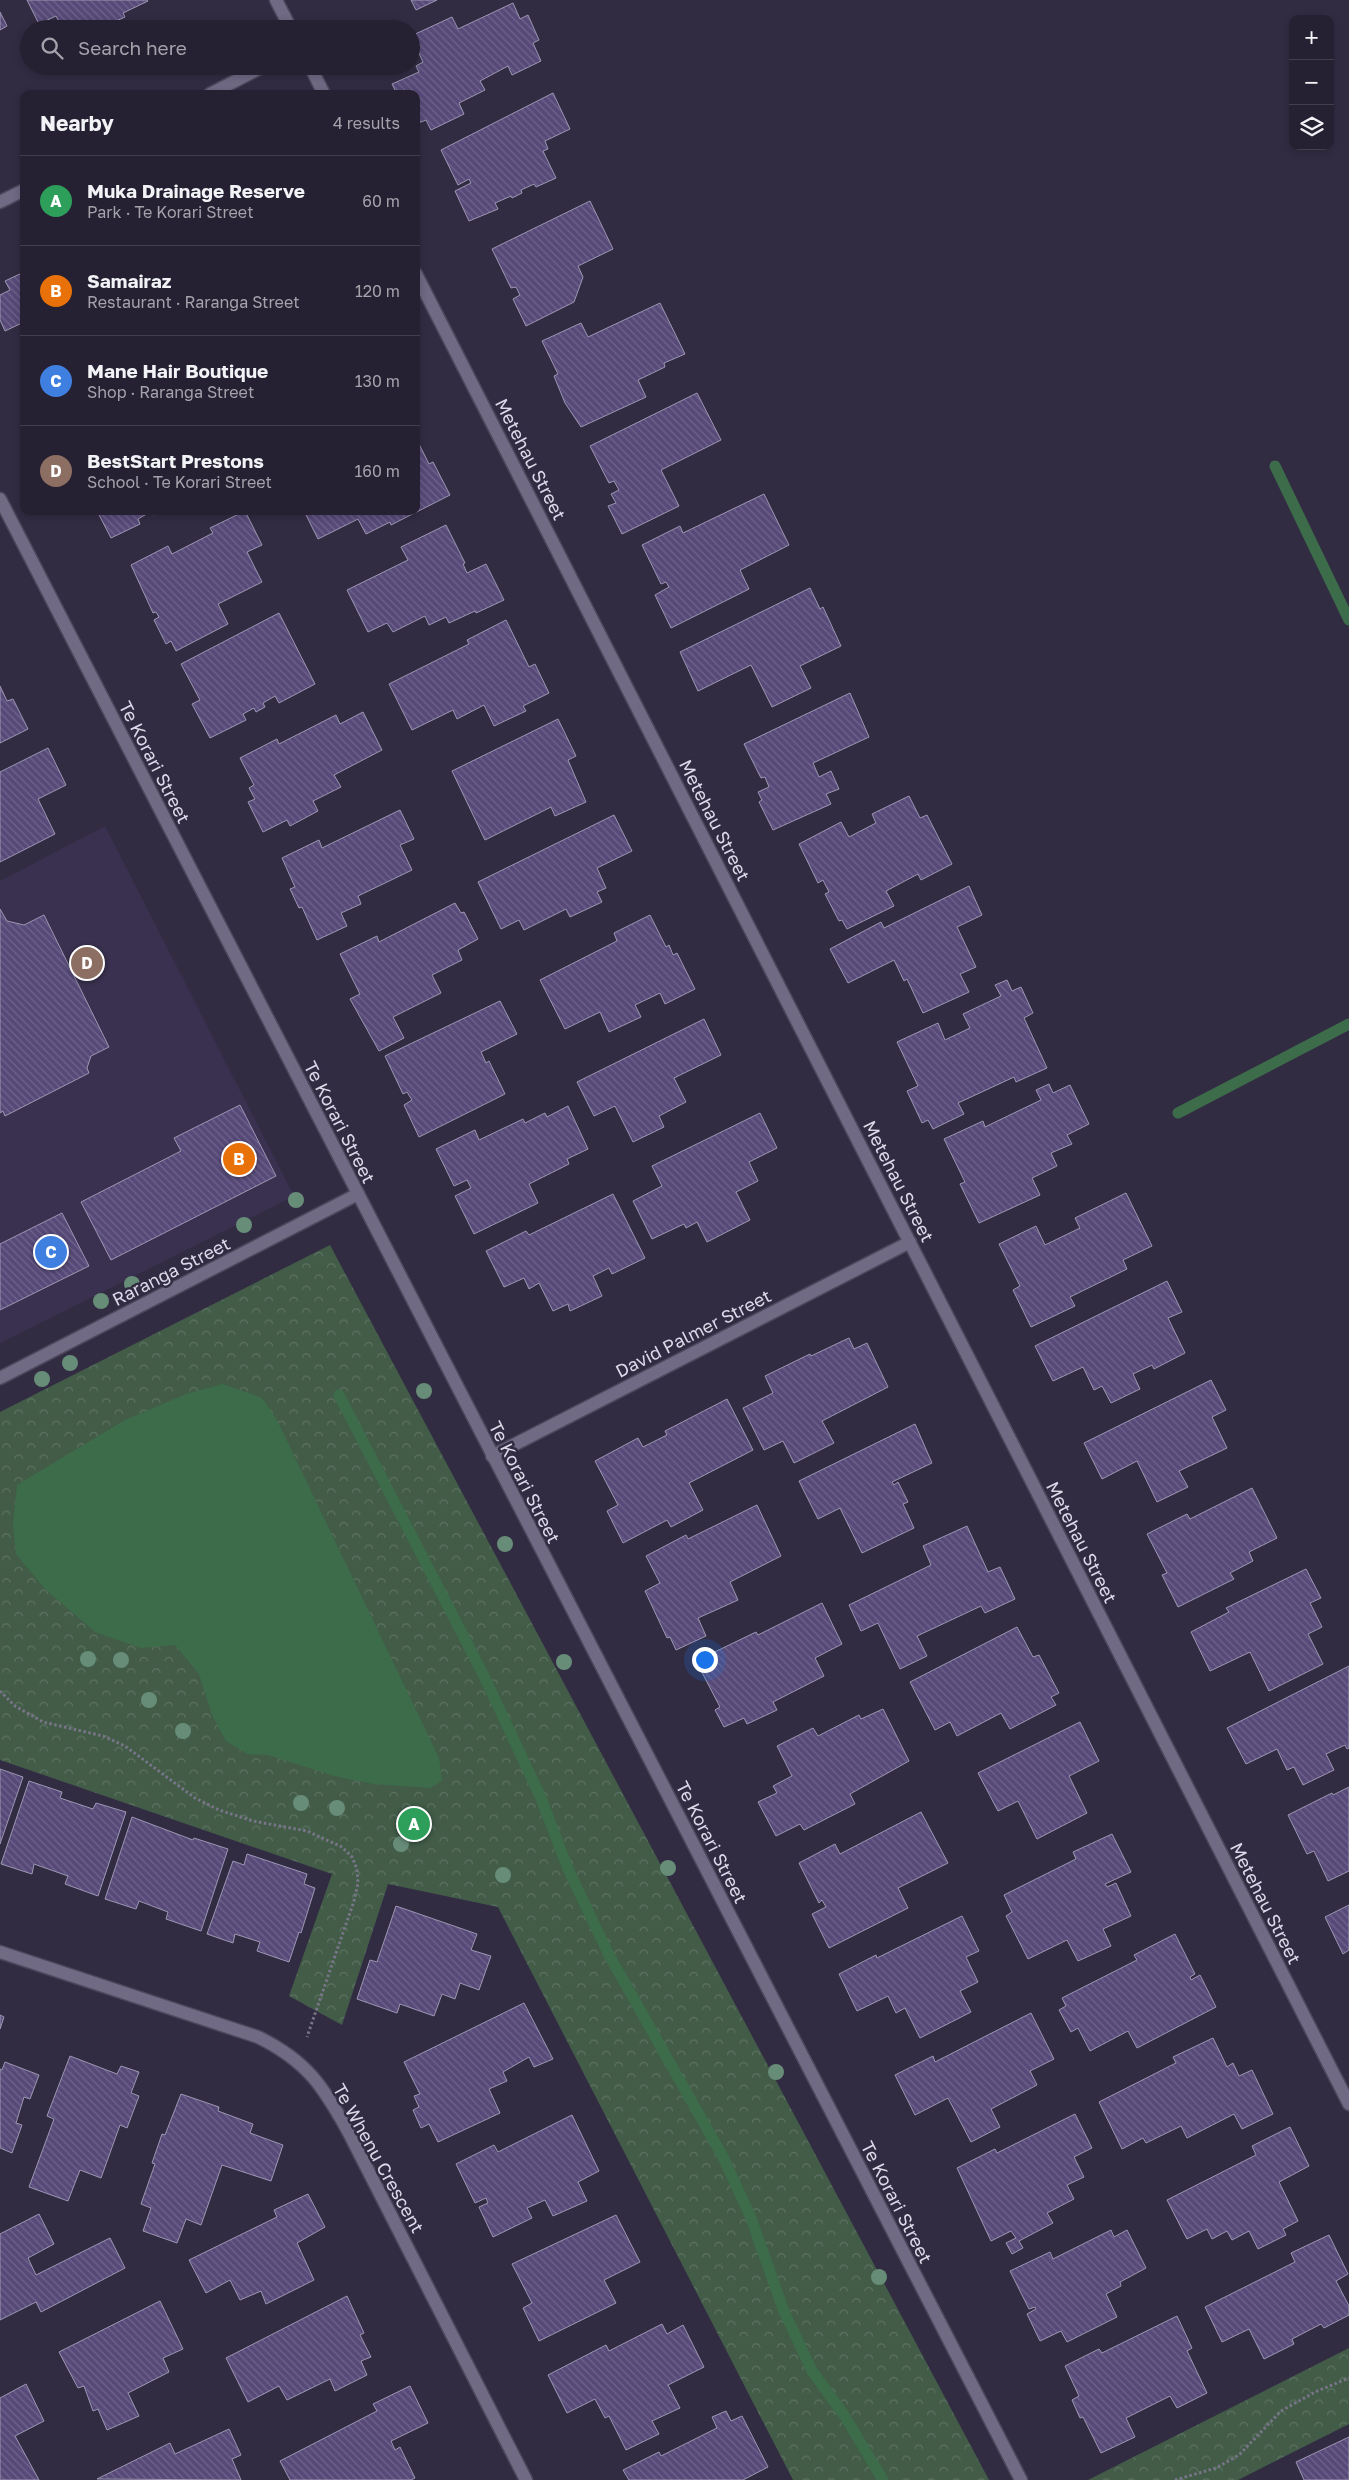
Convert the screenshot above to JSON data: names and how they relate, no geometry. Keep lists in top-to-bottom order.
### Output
{
  "streets": {
    "street": [
      "Metehau Street",
      "Te Korari Street",
      "Raranga Street",
      "David Palmer Street",
      "Te Whenu Crescent"
    ]
  },
  "crossings": [
    ["Metehau Street", "David Palmer Street"],
    ["Te Korari Street", "Raranga Street"],
    ["Te Korari Street", "David Palmer Street"]
  ],
  "page": {
    "map_buttons": ["+", "−"],
    "search": "Search here",
    "heading": ["Nearby", "4 results"],
    "list": [
      {
        "mark": "A",
        "name": "Muka Drainage Reserve",
        "note": "Park · Te Korari Street",
        "value": "60 m"
      },
      {
        "mark": "B",
        "name": "Samairaz",
        "note": "Restaurant · Raranga Street",
        "value": "120 m"
      },
      {
        "mark": "C",
        "name": "Mane Hair Boutique",
        "note": "Shop · Raranga Street",
        "value": "130 m"
      },
      {
        "mark": "D",
        "name": "BestStart Prestons",
        "note": "School · Te Korari Street",
        "value": "160 m"
      }
    ],
    "pins": [
      "D",
      "B",
      "C",
      "A"
    ]
  }
}
